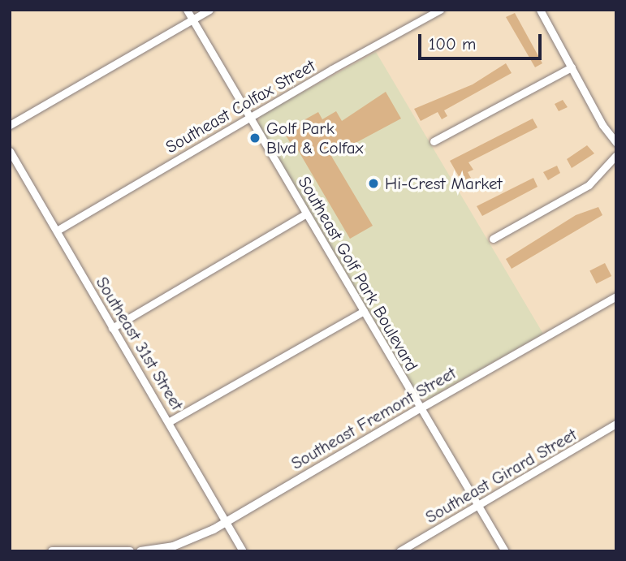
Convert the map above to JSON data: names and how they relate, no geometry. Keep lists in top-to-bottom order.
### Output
{
  "streets": {
    "street": [
      "Southeast Colfax Street",
      "Southeast Golf Park Boulevard",
      "Southeast 31st Street",
      "Southeast Fremont Street",
      "Southeast Girard Street"
    ]
  },
  "crossings": [
    ["Southeast Colfax Street", "Southeast Golf Park Boulevard"],
    ["Southeast Colfax Street", "Southeast 31st Street"],
    ["Southeast Golf Park Boulevard", "Southeast Fremont Street"],
    ["Southeast Golf Park Boulevard", "Southeast Girard Street"],
    ["Southeast 31st Street", "Southeast Fremont Street"]
  ],
  "places": ["Golf Park Blvd & Colfax", "Hi-Crest Market"],
  "scale_bar": "100 m"
}
